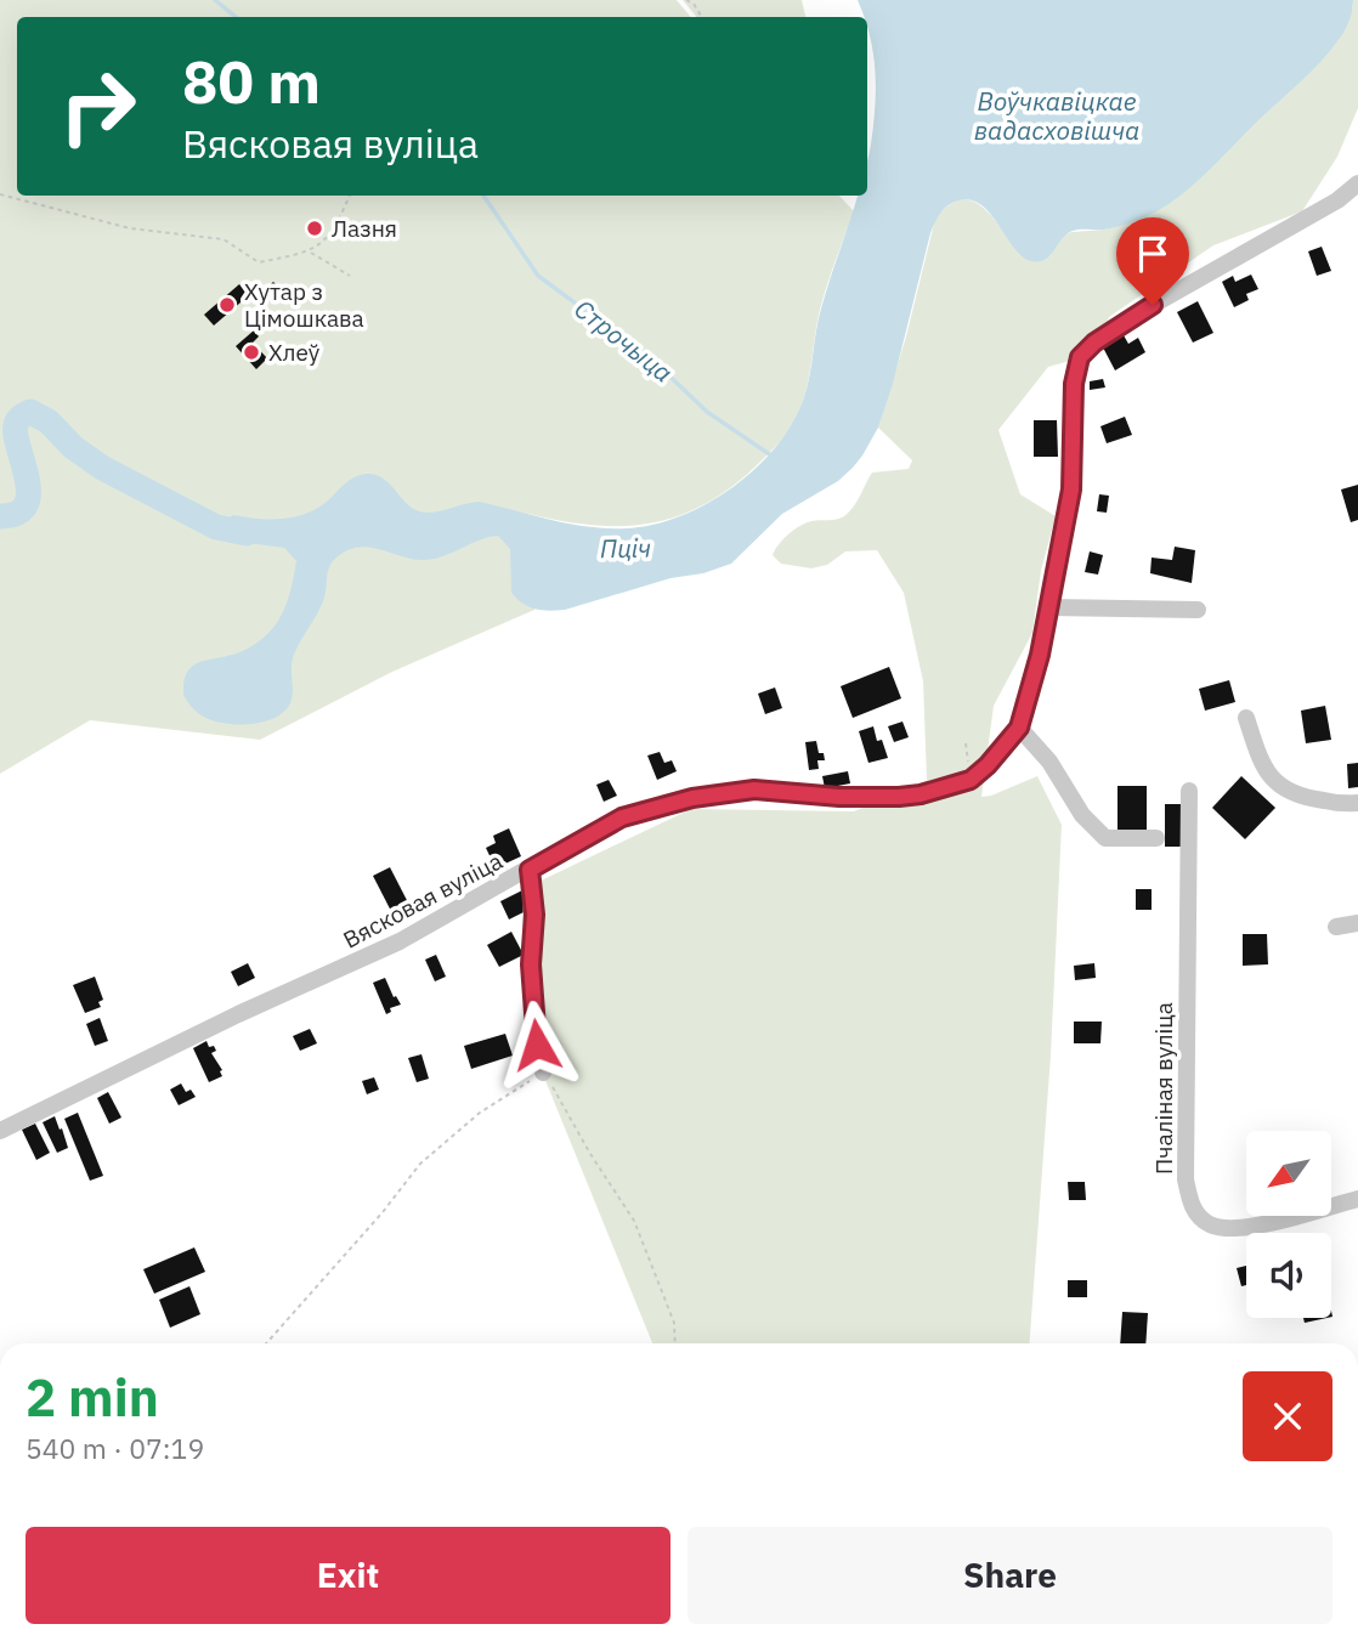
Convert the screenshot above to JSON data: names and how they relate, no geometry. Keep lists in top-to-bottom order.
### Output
{
  "streets": {
    "street": ["Вясковая вуліца", "Пчаліная вуліца"]
  },
  "water": ["Воўчкавіцкае вадасховішча", "Строчыца", "Пціч"],
  "places": ["Лазня", "Хутар з Цімошкава", "Хлеў"],
  "north": "bottom left",
  "page": {
    "turn": ["80 m", "Вясковая вуліца"],
    "heading": ["2 min", "540 m · 07:19"],
    "buttons": ["Exit", "Share"]
  }
}
